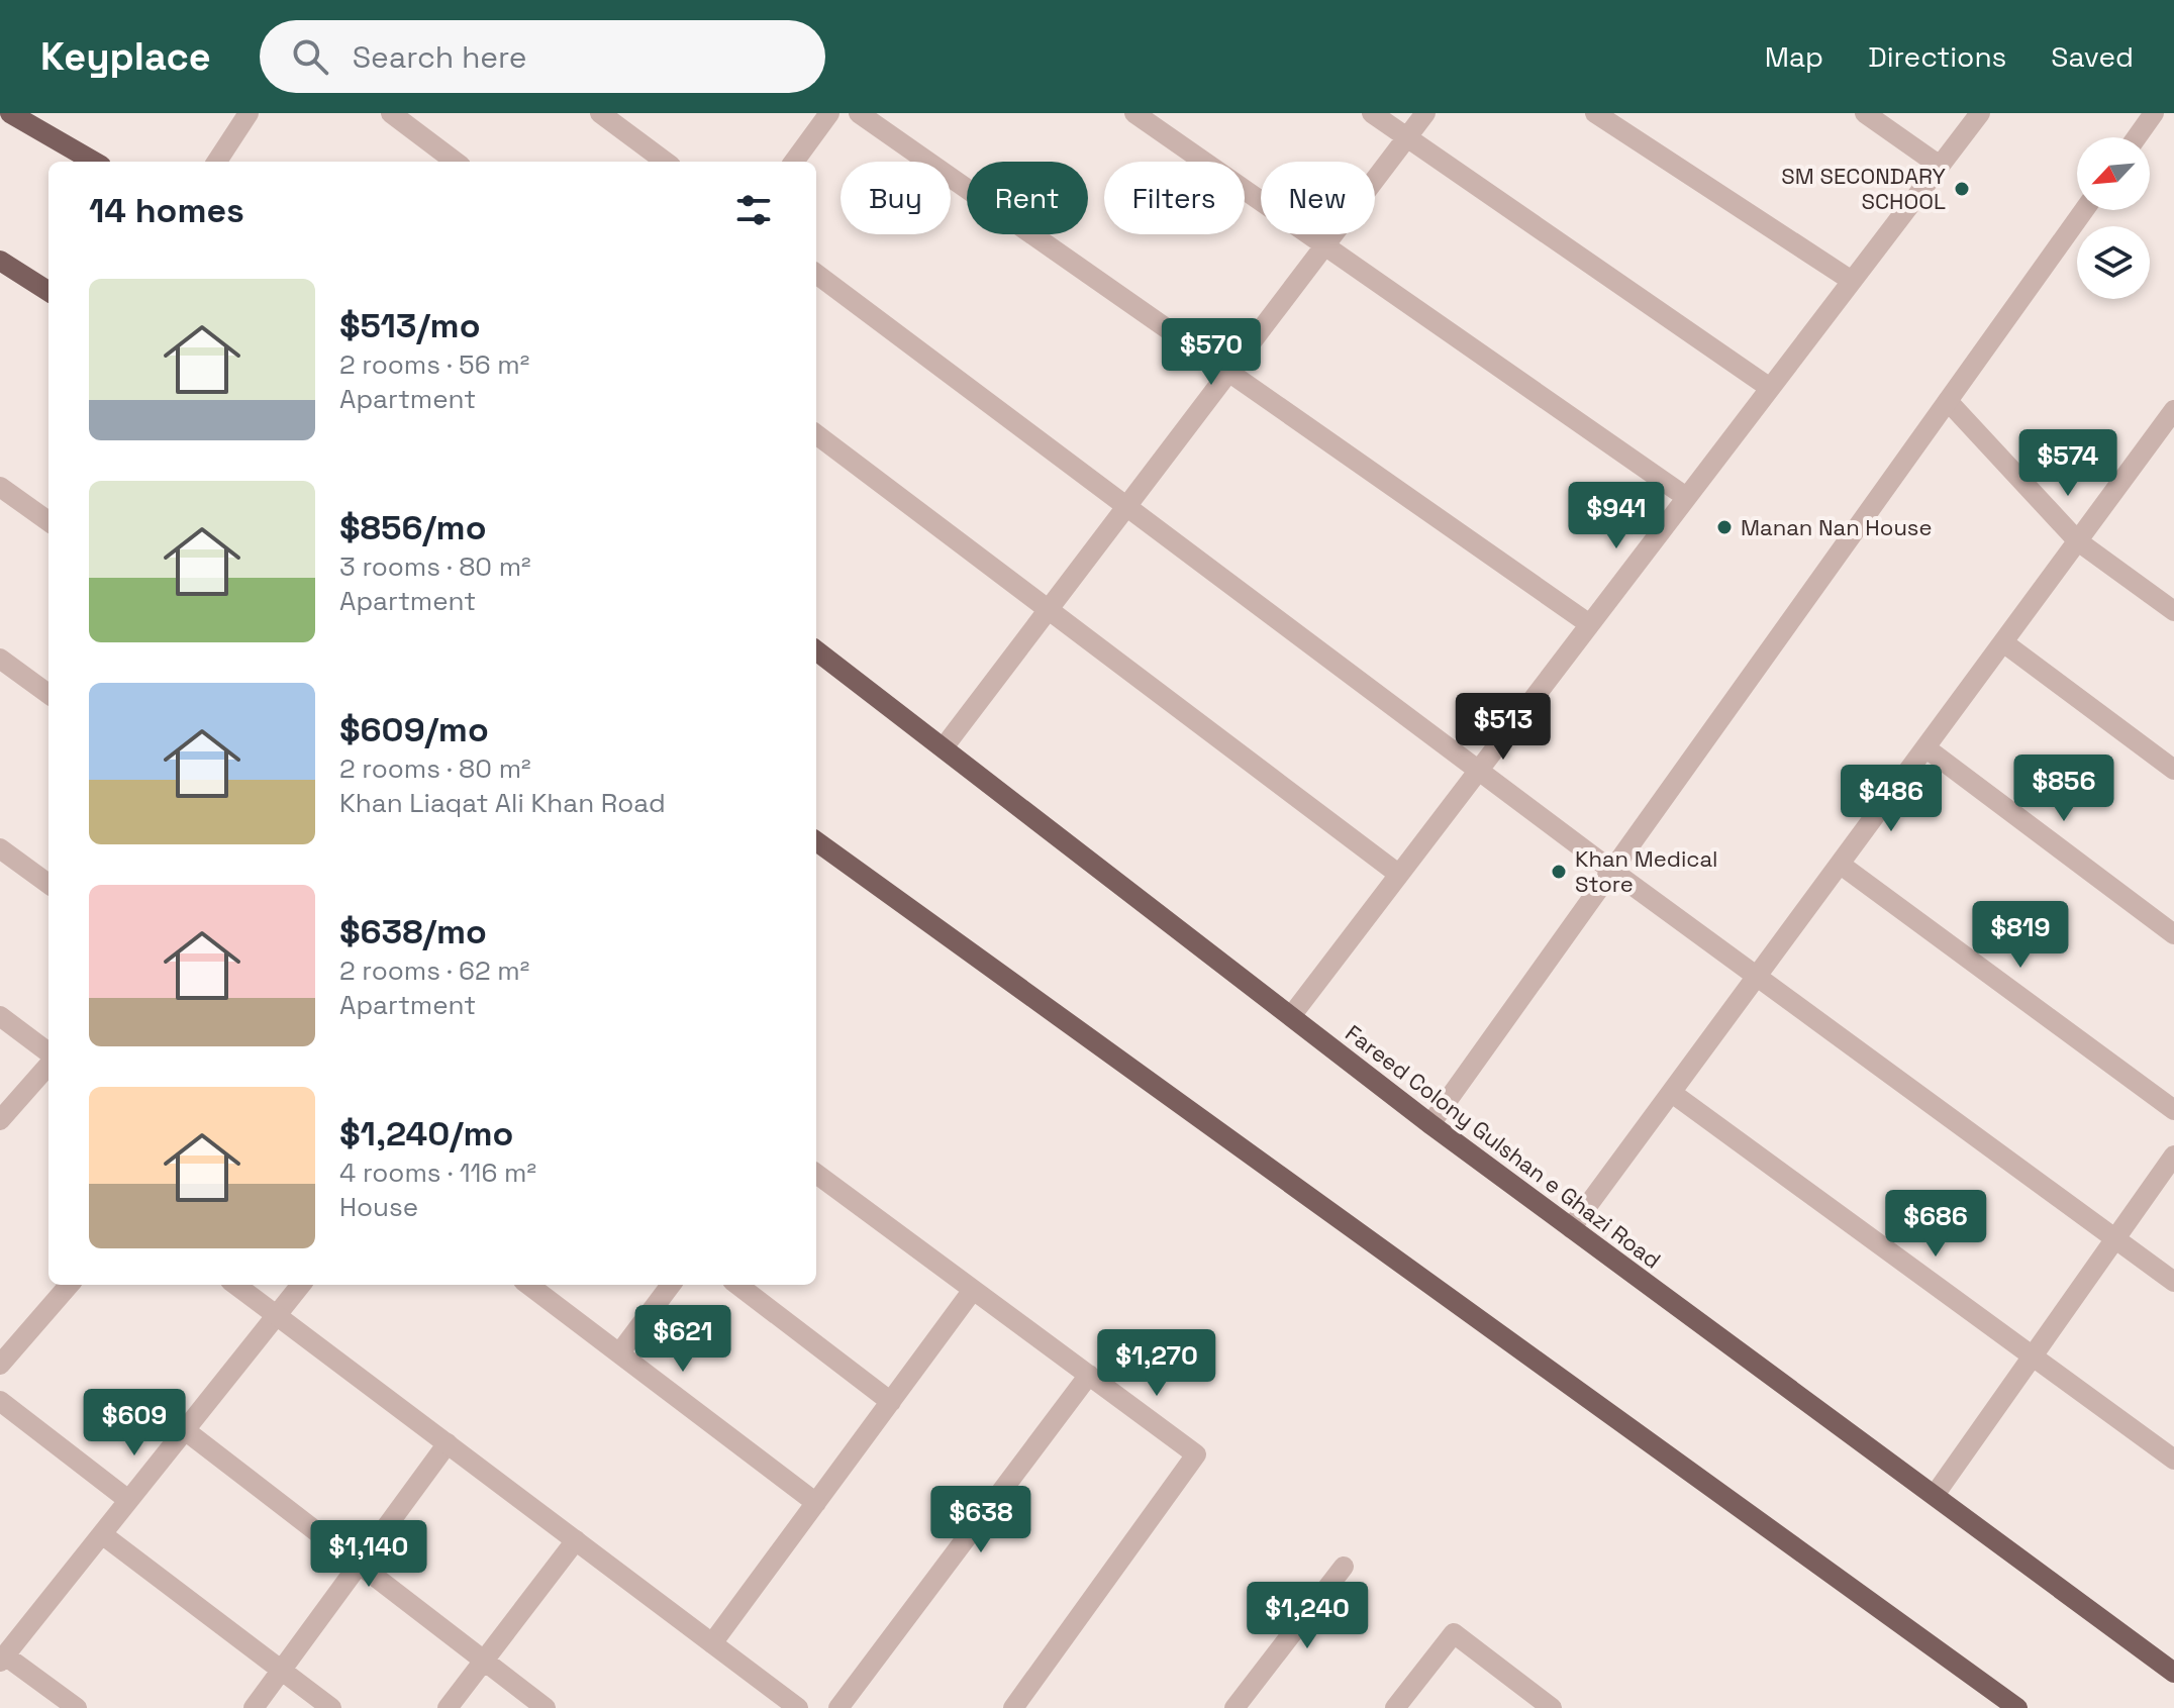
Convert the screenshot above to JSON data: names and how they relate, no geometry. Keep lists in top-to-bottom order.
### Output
{
  "streets": {
    "main road": ["Fareed Colony Gulshan e Ghazi Road"]
  },
  "places": ["SM SECONDARY SCHOOL", "Manan Nan House", "Khan Medical Store"],
  "north": "bottom left",
  "page": {
    "header": "Keyplace",
    "search": "Search here",
    "nav": ["Map", "Directions", "Saved"],
    "chip": [
      "Buy",
      "Rent",
      "Filters",
      "New"
    ],
    "heading": "14 homes",
    "list": [
      {
        "name": "$513/mo",
        "note": "2 rooms · 56 m² · Apartment"
      },
      {
        "name": "$856/mo",
        "note": "3 rooms · 80 m² · Apartment"
      },
      {
        "name": "$609/mo",
        "note": "2 rooms · 80 m² · Khan Liaqat Ali Khan Road"
      },
      {
        "name": "$638/mo",
        "note": "2 rooms · 62 m² · Apartment"
      },
      {
        "name": "$1,240/mo",
        "note": "4 rooms · 116 m² · House"
      }
    ],
    "price": [
      "$570",
      "$574",
      "$941",
      "$513",
      "$856",
      "$486",
      "$819",
      "$686",
      "$621",
      "$1,270",
      "$609",
      "$638",
      "$1,140",
      "$1,240"
    ]
  }
}
